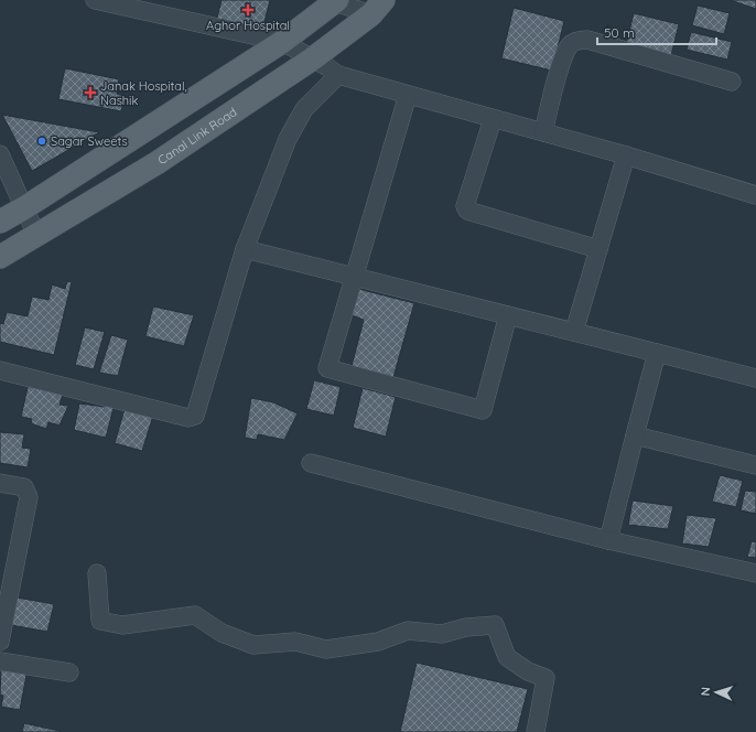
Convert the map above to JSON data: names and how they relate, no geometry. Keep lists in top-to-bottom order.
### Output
{
  "streets": {
    "main road": ["Canal Link Road"]
  },
  "places": {
    "health": ["Aghor Hospital", "Janak Hospital, Nashik"],
    "other": ["Sagar Sweets"]
  },
  "scale_bar": "50 m",
  "north": "left"
}
